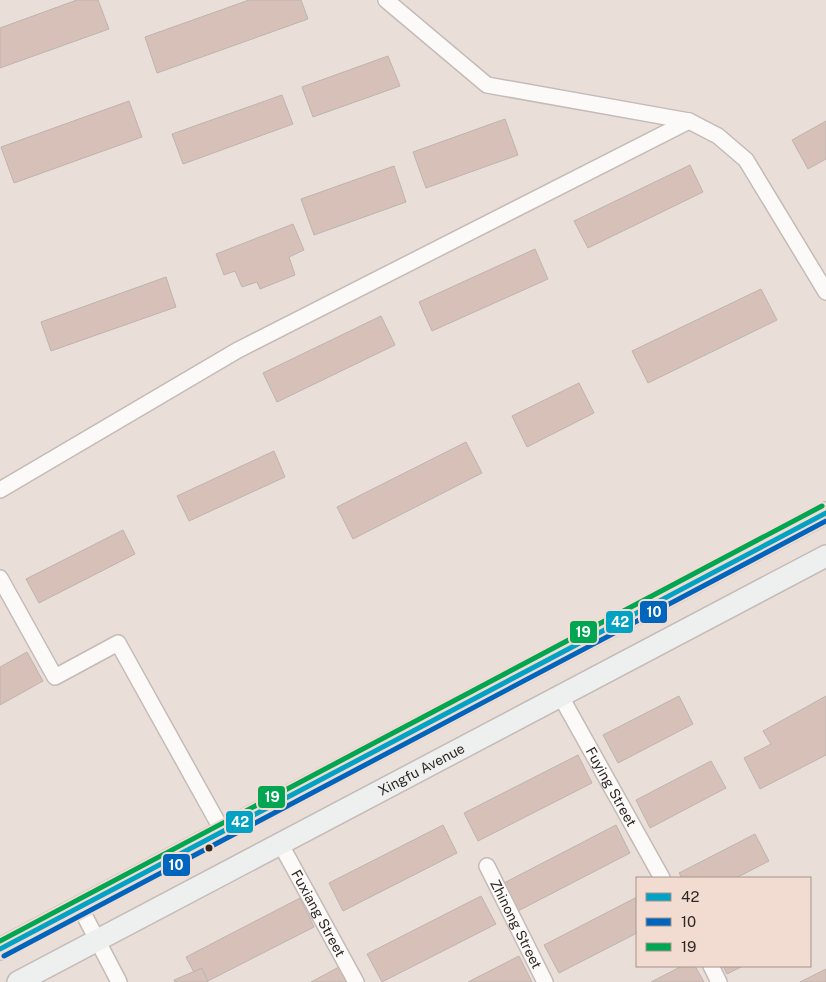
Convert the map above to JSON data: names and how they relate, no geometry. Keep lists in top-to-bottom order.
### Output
{
  "streets": {
    "main road": ["Xingfu Avenue"],
    "street": ["Fuying Street", "Fuxiang Street", "Zhinong Street"]
  },
  "crossings": [
    ["Xingfu Avenue", "Fuying Street"],
    ["Xingfu Avenue", "Fuxiang Street"]
  ],
  "lines": ["transit line 19", "transit line 42", "transit line 10"],
  "legend": ["42", "10", "19"]
}
